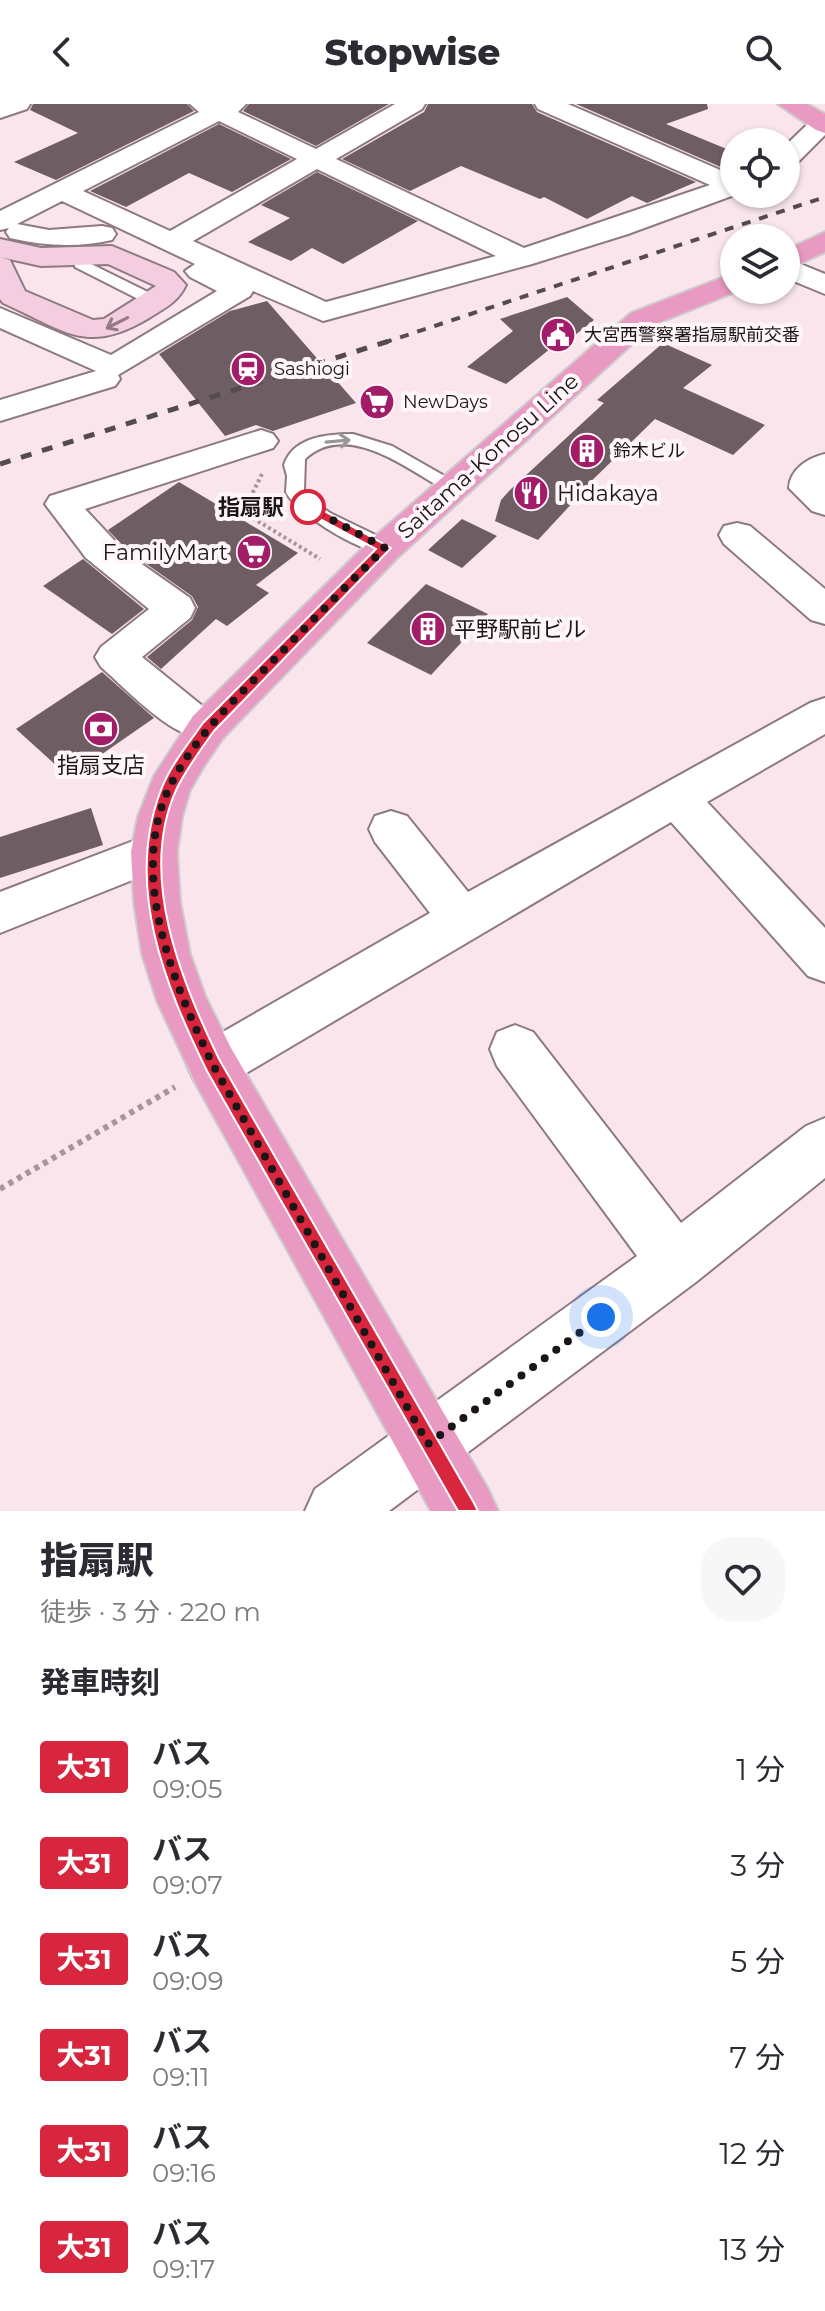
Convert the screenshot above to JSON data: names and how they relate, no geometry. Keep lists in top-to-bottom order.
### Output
{
  "streets": {
    "main road": ["Saitama-Konosu Line"]
  },
  "places": {
    "public building": ["大宮西警察署指扇駅前交番"],
    "station": ["Sashiogi"],
    "supermarket": ["NewDays", "FamilyMart"],
    "building": ["鈴木ビル", "平野駅前ビル"],
    "restaurant": ["Hidakaya"],
    "other": ["指扇駅"],
    "bank": ["指扇支店"]
  },
  "lines": ["bus line 大31"],
  "page": {
    "header": "Stopwise",
    "heading": [
      ["指扇駅", "徒歩 · 3 分 · 220 m"],
      "発車時刻"
    ],
    "list": [
      {
        "mark": "大31",
        "name": "バス",
        "note": "09:05",
        "value": "1 分"
      },
      {
        "mark": "大31",
        "name": "バス",
        "note": "09:07",
        "value": "3 分"
      },
      {
        "mark": "大31",
        "name": "バス",
        "note": "09:09",
        "value": "5 分"
      },
      {
        "mark": "大31",
        "name": "バス",
        "note": "09:11",
        "value": "7 分"
      },
      {
        "mark": "大31",
        "name": "バス",
        "note": "09:16",
        "value": "12 分"
      },
      {
        "mark": "大31",
        "name": "バス",
        "note": "09:17",
        "value": "13 分"
      }
    ]
  }
}
